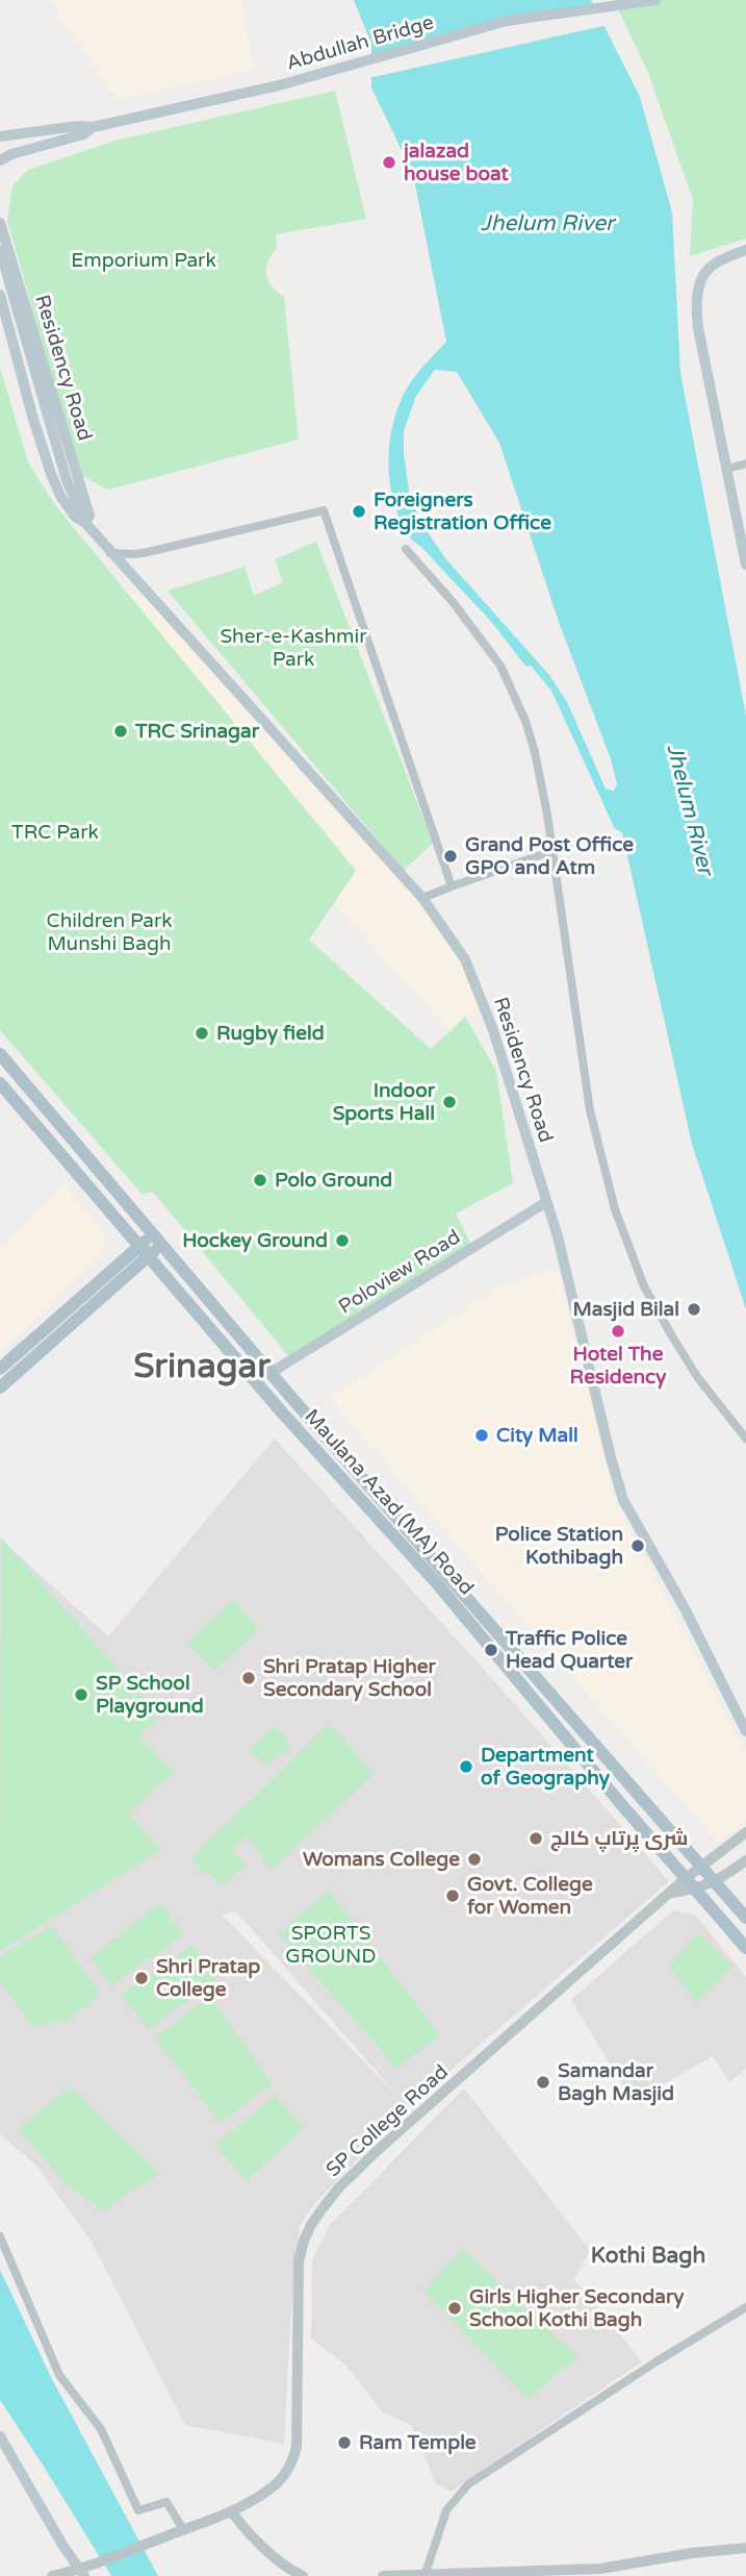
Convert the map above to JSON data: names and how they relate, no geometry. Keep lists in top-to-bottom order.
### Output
{
  "streets": {
    "main road": [
      "Abdullah Bridge",
      "Residency Road",
      "Poloview Road",
      "Maulana Azad (MA) Road"
    ],
    "street": ["SP College Road"]
  },
  "crossings": [
    ["Residency Road", "Poloview Road"],
    ["Poloview Road", "Maulana Azad (MA) Road"],
    ["Maulana Azad (MA) Road", "SP College Road"]
  ],
  "districts": ["Srinagar", "Kothi Bagh"],
  "water": ["Jhelum River"],
  "parks": [
    "Emporium Park",
    "Sher-e-Kashmir Park",
    "TRC Park",
    "Children Park Munshi Bagh",
    "SPORTS GROUND"
  ],
  "places": [
    "jalazad house boat",
    "Foreigners Registration Office",
    "TRC Srinagar",
    "Grand Post Office GPO and Atm",
    "Rugby field",
    "Indoor Sports Hall",
    "Polo Ground",
    "Hockey Ground",
    "Masjid Bilal",
    "Hotel The Residency",
    "City Mall",
    "Police Station Kothibagh",
    "Traffic Police Head Quarter",
    "Shri Pratap Higher Secondary School",
    "SP School Playground",
    "Department of Geography",
    "شری پرتاپ کالج",
    "Womans College",
    "Govt. College for Women",
    "Shri Pratap College",
    "Samandar Bagh Masjid",
    "Girls Higher Secondary School Kothi Bagh",
    "Ram Temple"
  ]
}
